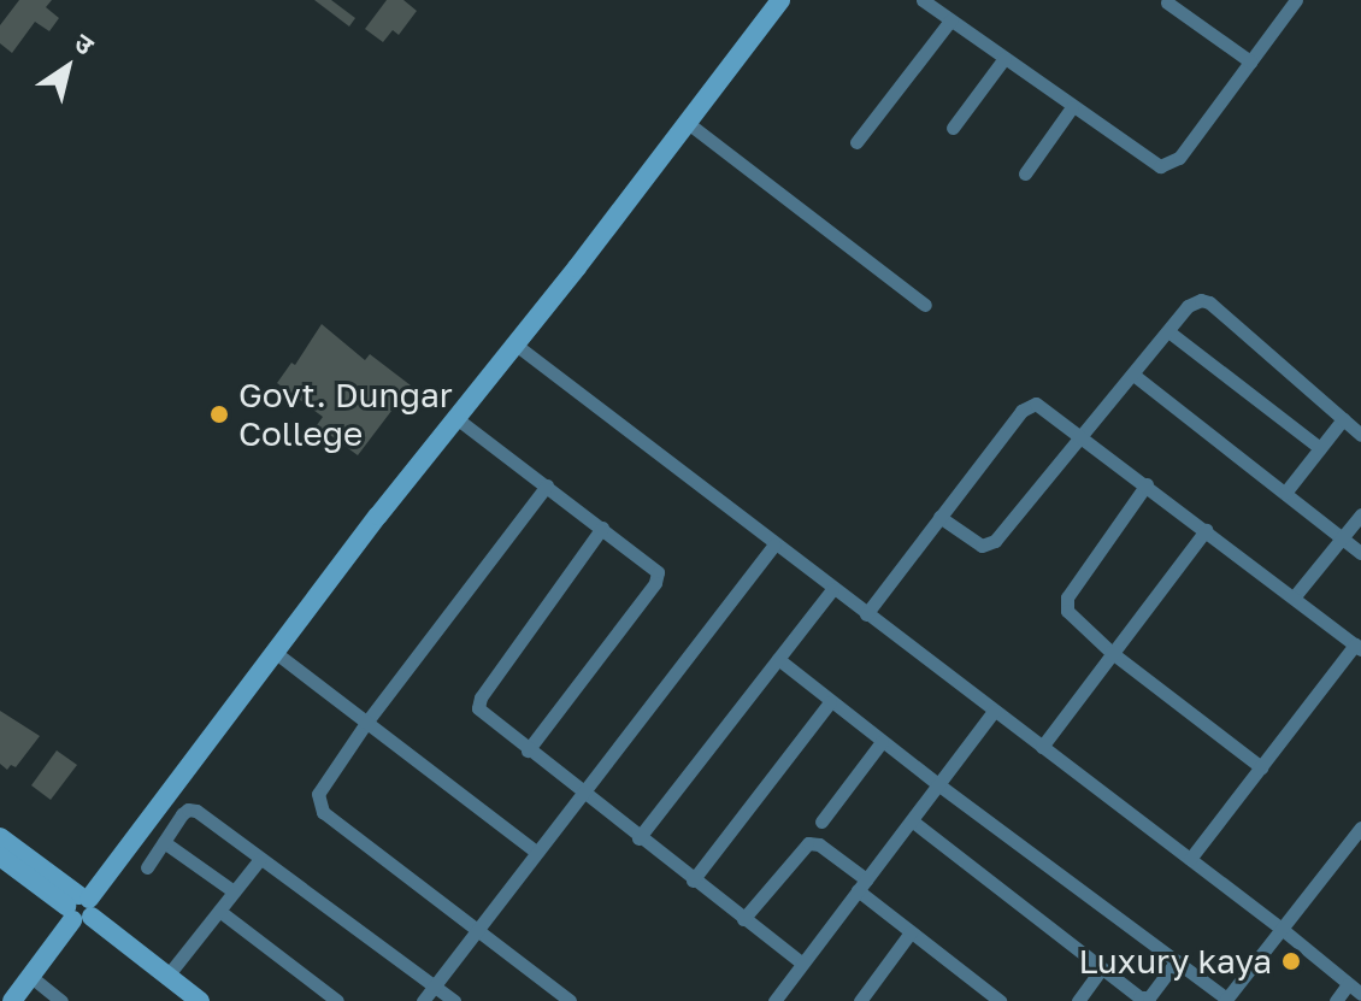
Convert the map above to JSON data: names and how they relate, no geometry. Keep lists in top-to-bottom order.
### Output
{
  "places": ["Govt. Dungar College", "Luxury kaya"],
  "north": "top right"
}
